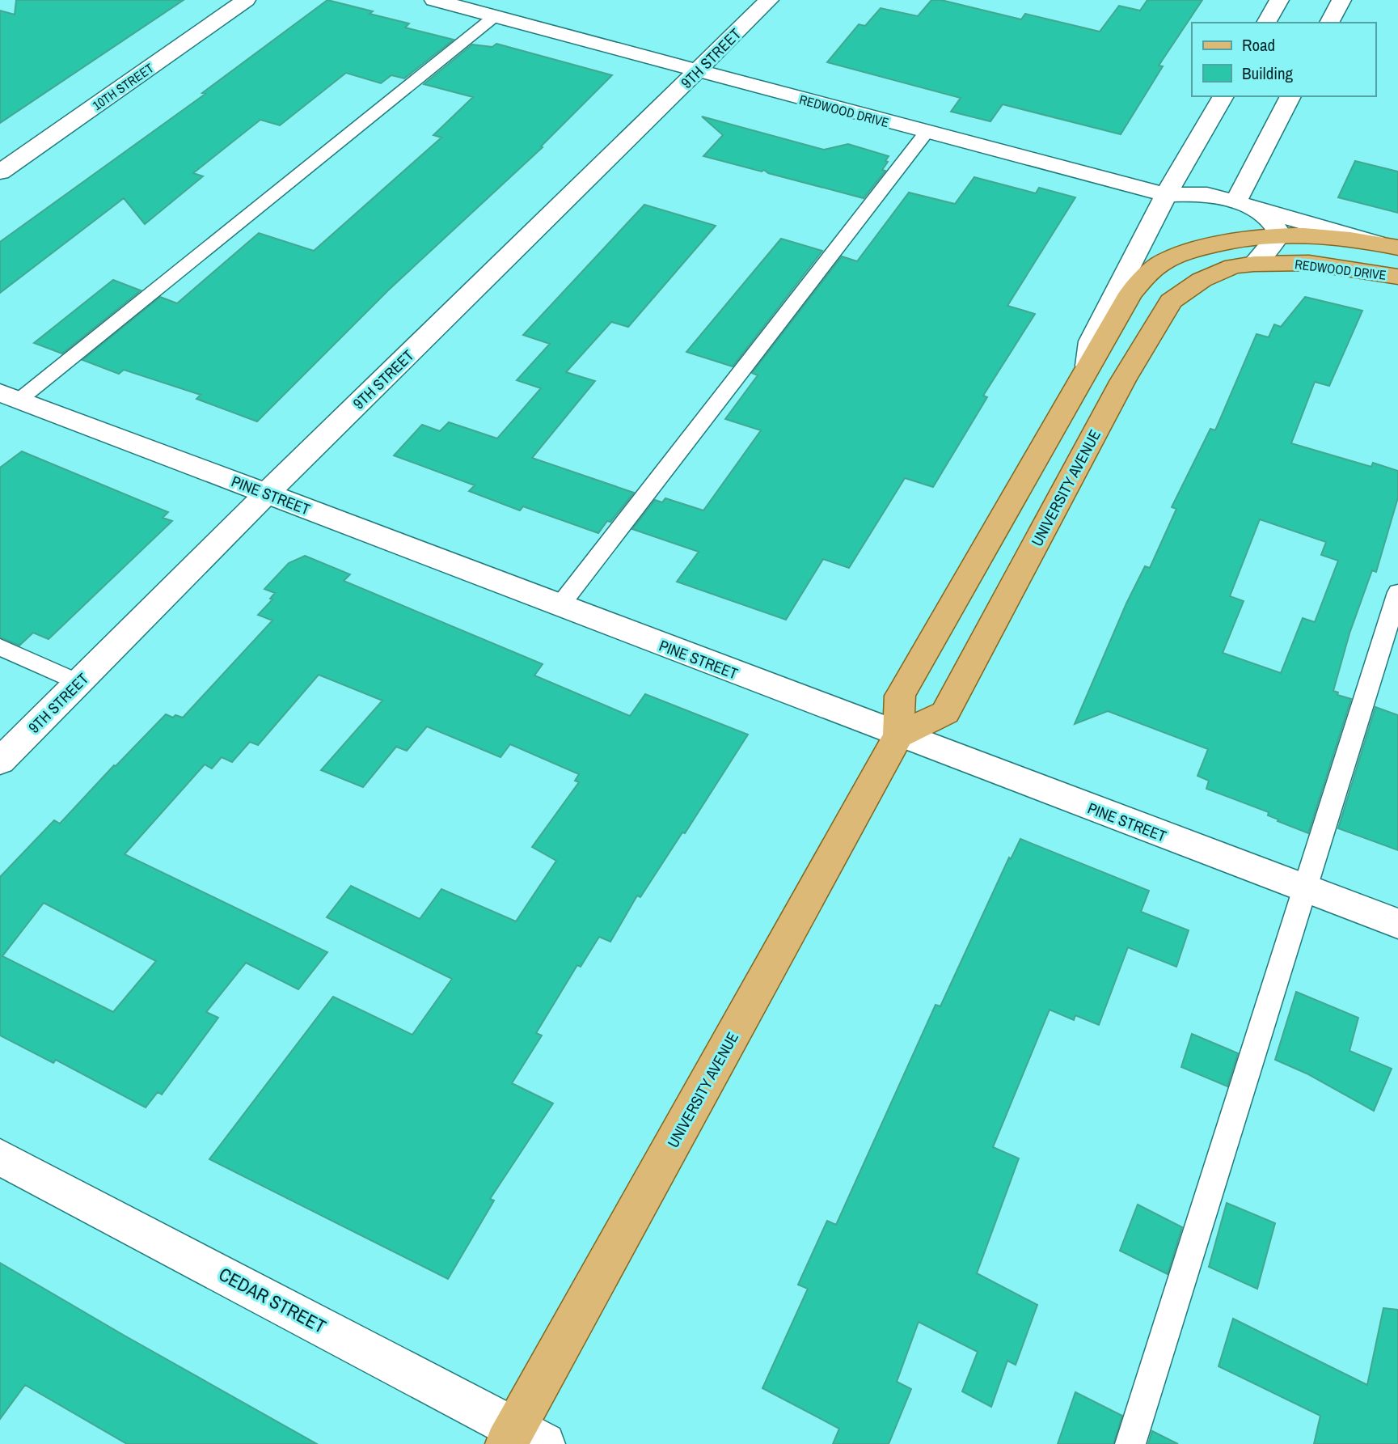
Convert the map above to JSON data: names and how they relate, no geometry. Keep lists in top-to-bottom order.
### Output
{
  "streets": {
    "main road": ["REDWOOD DRIVE", "UNIVERSITY AVENUE"],
    "street": [
      "9TH STREET",
      "10TH STREET",
      "PINE STREET",
      "CEDAR STREET"
    ]
  },
  "crossings": [
    ["9TH STREET", "REDWOOD DRIVE"],
    ["9TH STREET", "PINE STREET"],
    ["REDWOOD DRIVE", "UNIVERSITY AVENUE"],
    ["UNIVERSITY AVENUE", "PINE STREET"],
    ["UNIVERSITY AVENUE", "CEDAR STREET"]
  ],
  "legend": ["Road", "Building"]
}
